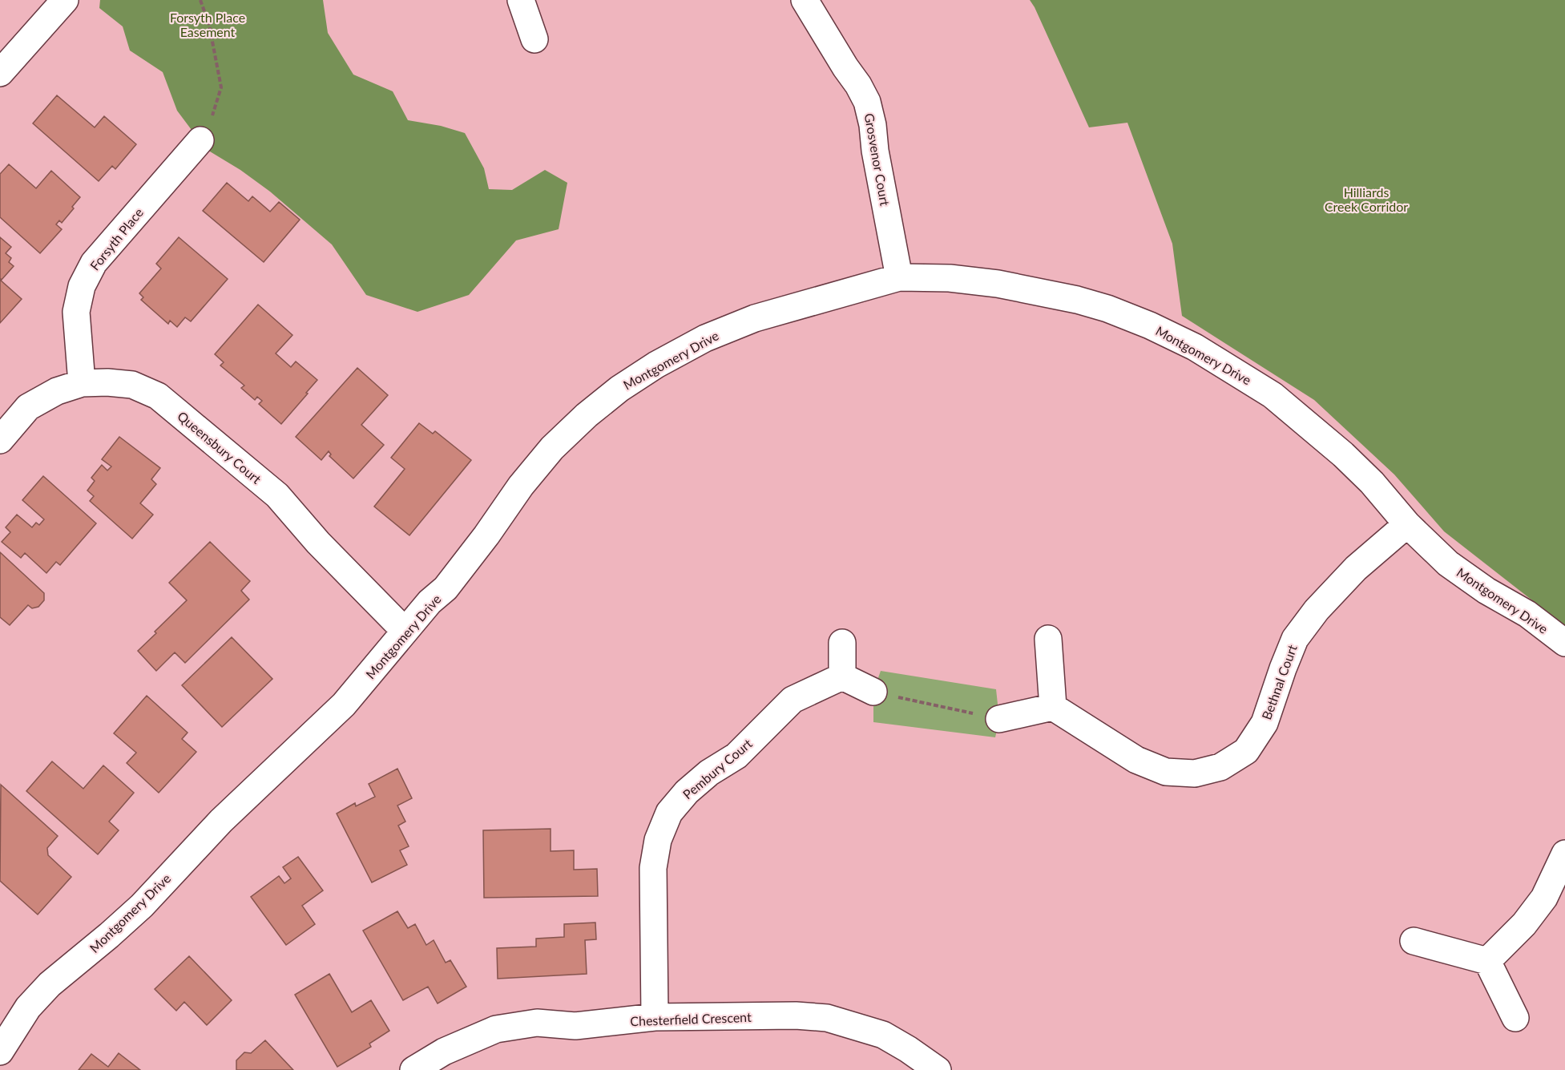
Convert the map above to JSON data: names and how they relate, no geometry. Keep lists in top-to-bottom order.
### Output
{
  "streets": {
    "street": [
      "Grosvenor Court",
      "Forsyth Place",
      "Montgomery Drive",
      "Queensbury Court",
      "Bethnal Court",
      "Pembury Court",
      "Chesterfield Crescent"
    ]
  },
  "crossings": [
    ["Grosvenor Court", "Montgomery Drive"],
    ["Forsyth Place", "Queensbury Court"],
    ["Montgomery Drive", "Queensbury Court"],
    ["Montgomery Drive", "Bethnal Court"],
    ["Pembury Court", "Chesterfield Crescent"]
  ],
  "parks": ["Forsyth Place Easement", "Hilliards Creek Corridor"]
}
